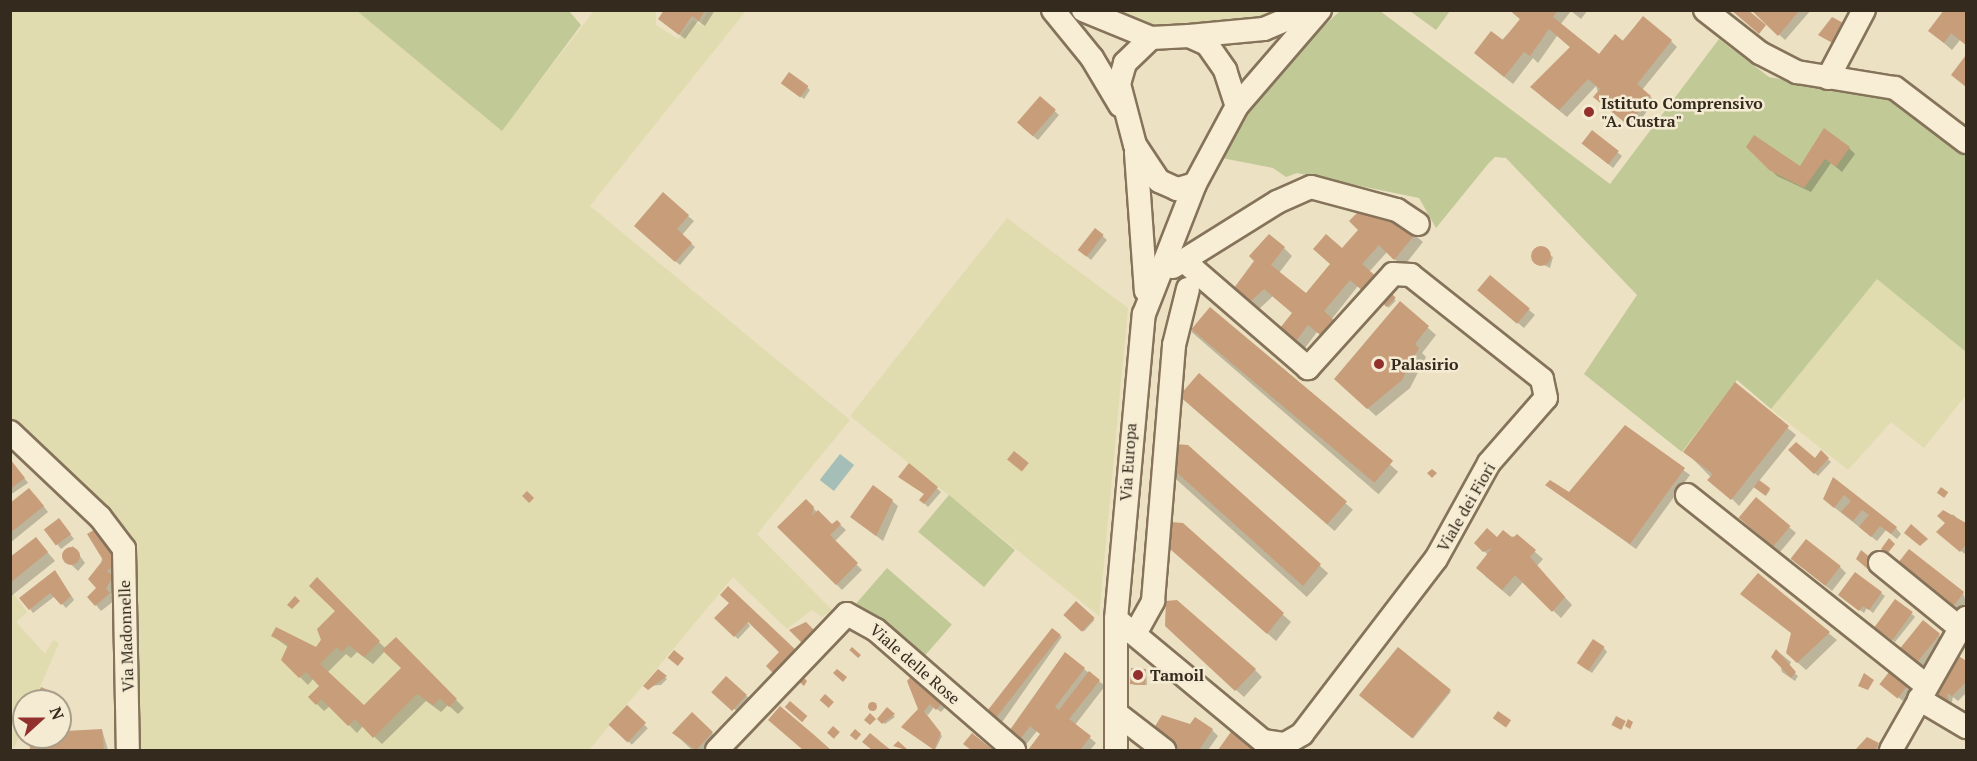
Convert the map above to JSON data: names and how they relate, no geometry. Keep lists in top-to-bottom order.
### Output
{
  "streets": {
    "street": [
      "Via Europa",
      "Viale dei Fiori",
      "Via Madonnelle",
      "Viale delle Rose"
    ]
  },
  "crossings": [
    ["Via Europa", "Viale dei Fiori"]
  ],
  "places": ["Istituto Comprensivo \"A. Custra\"", "Palasirio", "Tamoil"],
  "north": "right"
}
